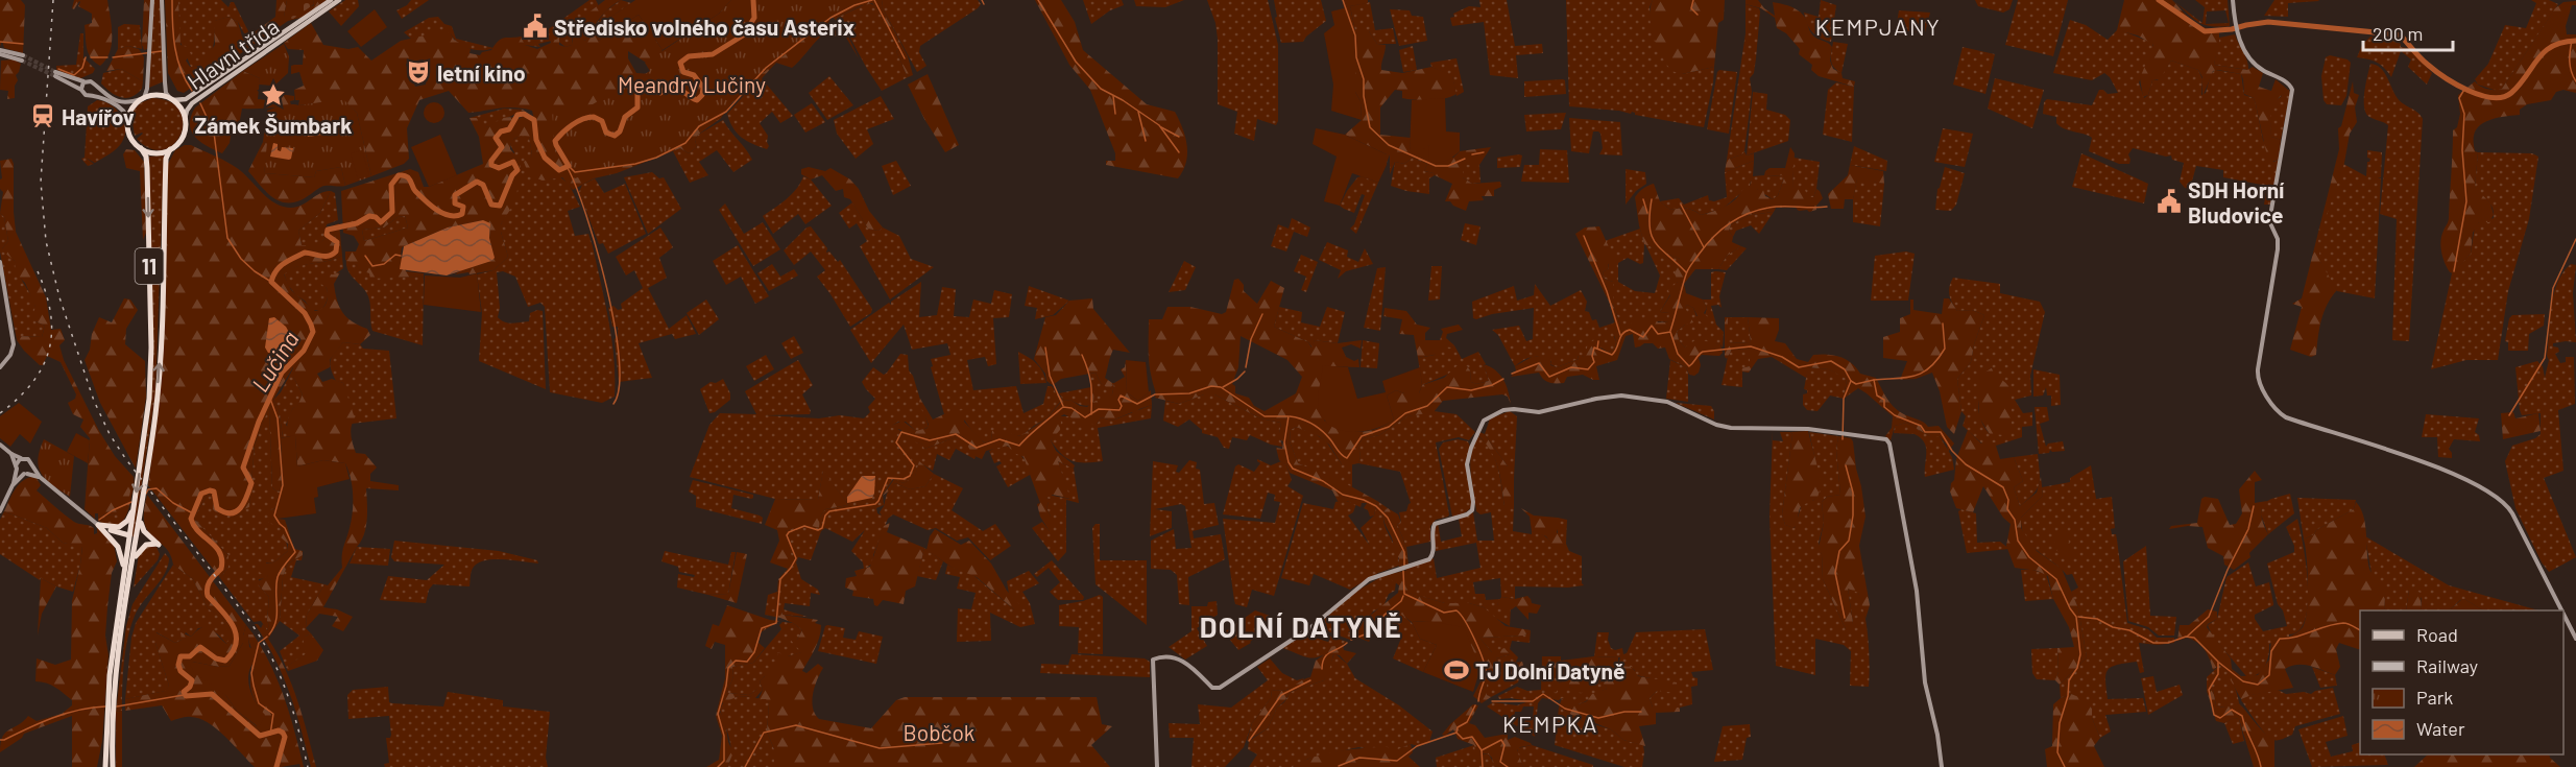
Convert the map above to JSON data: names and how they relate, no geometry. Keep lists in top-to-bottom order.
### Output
{
  "streets": {
    "highway": ["11"],
    "main road": ["Hlavní třída"]
  },
  "crossings": [
    ["Hlavní třída", "11"]
  ],
  "districts": ["KEMPJANY", "DOLNÍ DATYNĚ", "KEMPKA"],
  "water": ["Lučina"],
  "parks": ["Meandry Lučiny", "Bobčok"],
  "places": {
    "public building": ["Středisko volného času Asterix", "SDH Horní Bludovice"],
    "theatre": ["letní kino"],
    "place": ["Zámek Šumbark"],
    "station": ["Havířov"],
    "sports": ["TJ Dolní Datyně"]
  },
  "legend": [
    "Road",
    "Railway",
    "Park",
    "Water"
  ],
  "scale_bar": "200 m"
}
